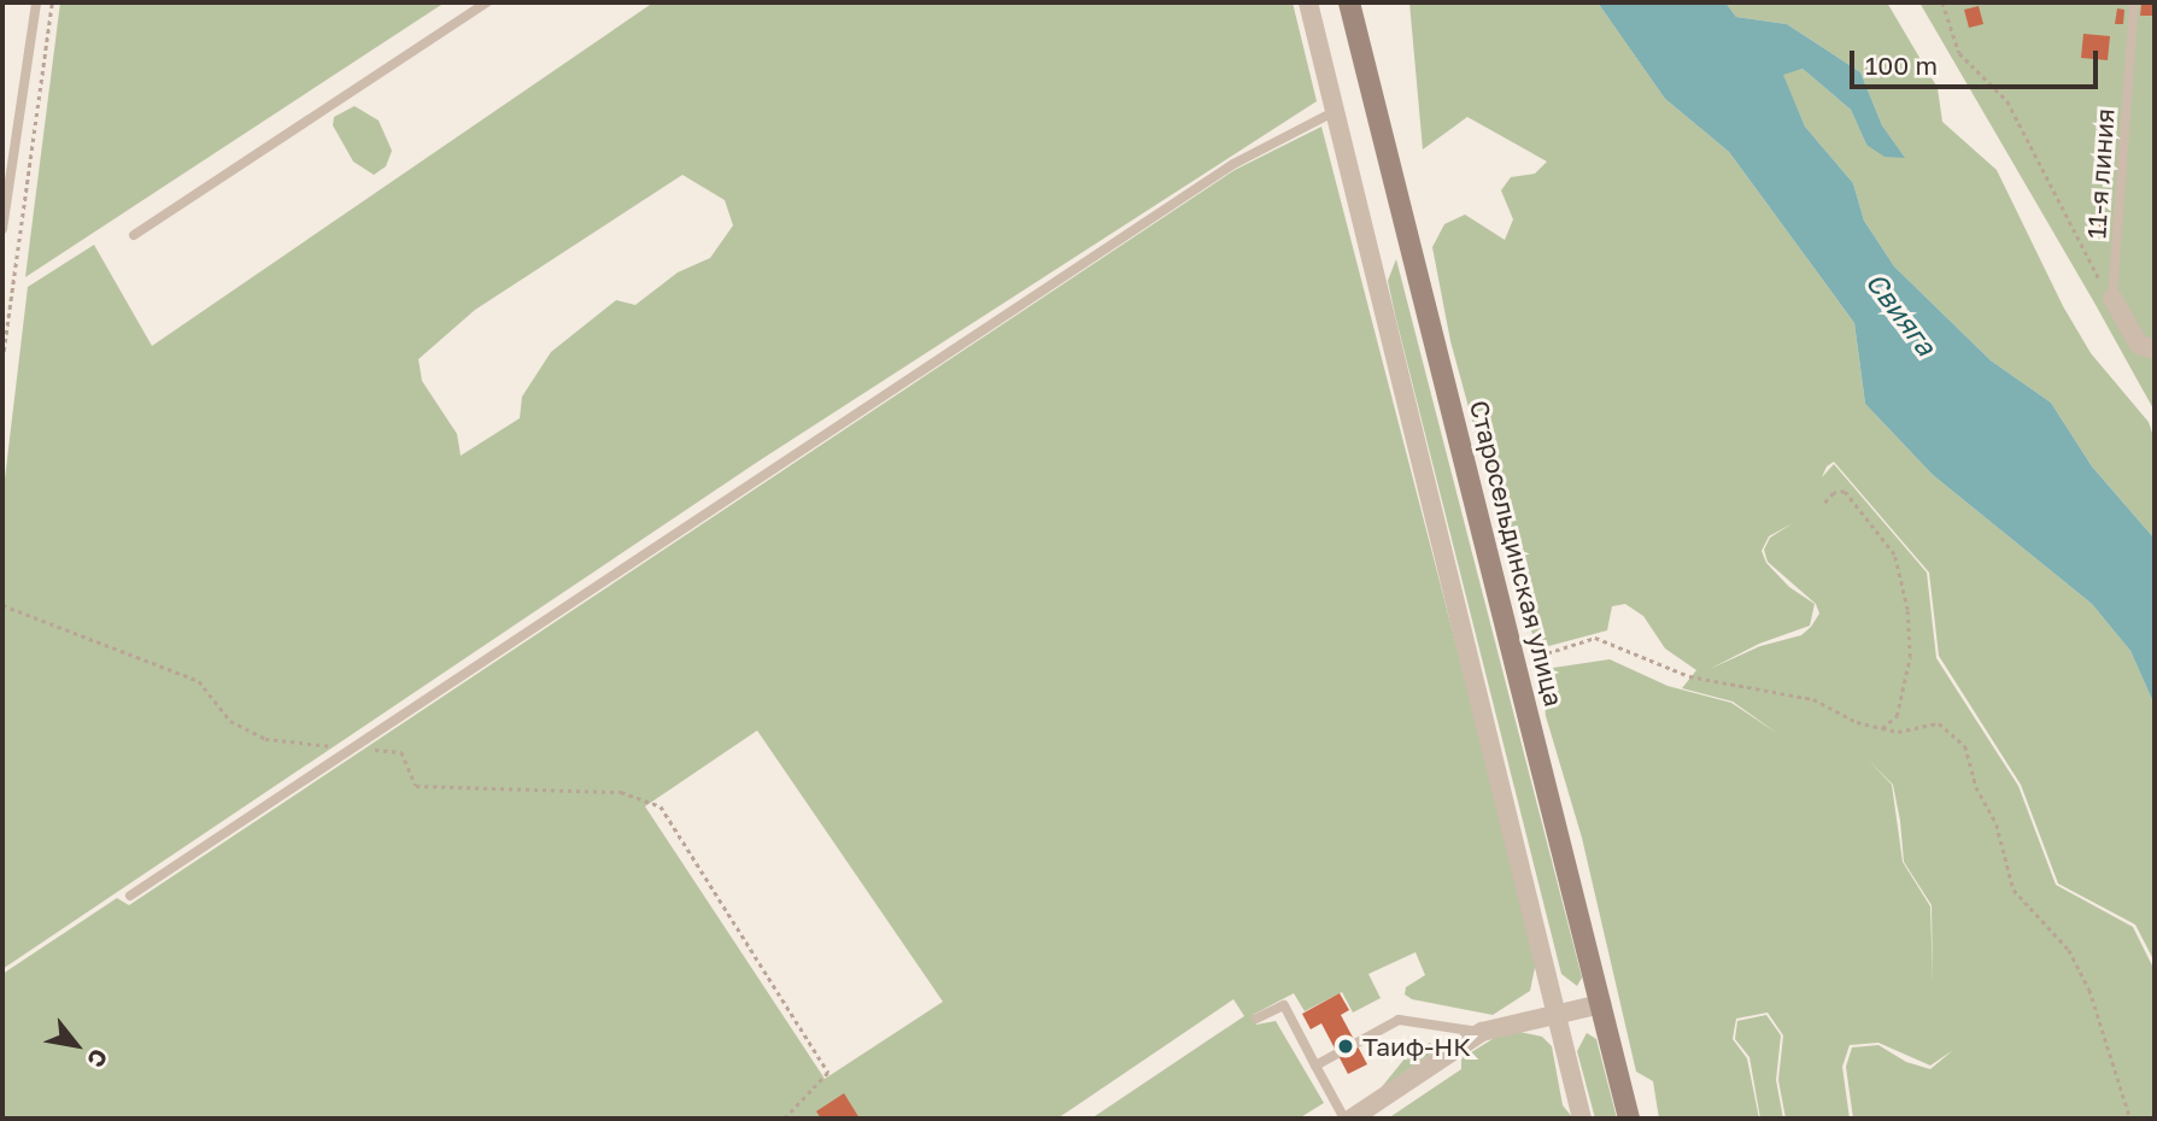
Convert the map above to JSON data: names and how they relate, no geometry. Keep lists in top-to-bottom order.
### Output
{
  "streets": {
    "main road": ["Старосельдинская улица"],
    "lane": ["11-я линия"]
  },
  "water": ["Свияга"],
  "places": ["Таиф-НК"],
  "scale_bar": "100 m",
  "north": "bottom right"
}
